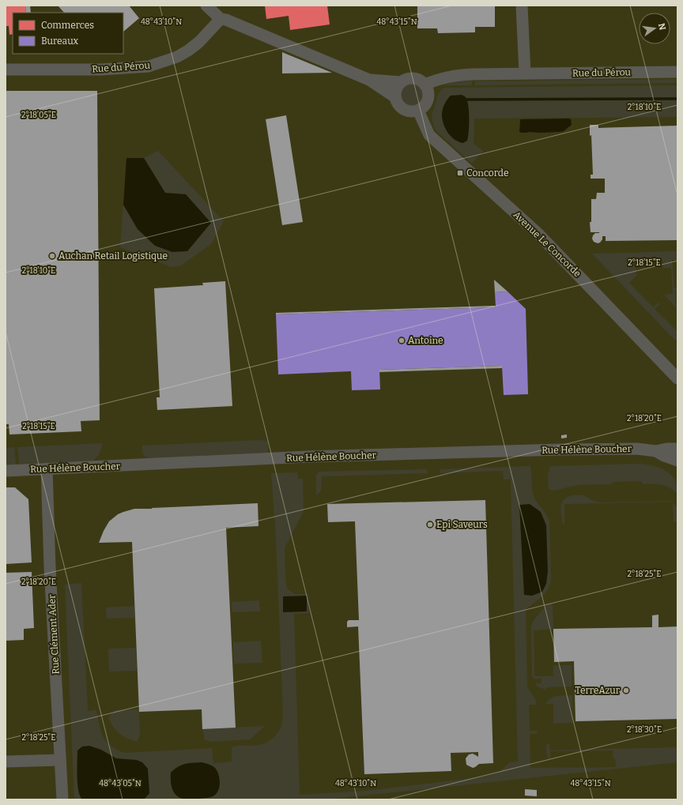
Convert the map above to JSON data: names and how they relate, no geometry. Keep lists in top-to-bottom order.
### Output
{
  "streets": {
    "street": [
      "Rue du Pérou",
      "Avenue Le Concorde",
      "Rue Hélène Boucher",
      "Rue Clément Ader"
    ]
  },
  "crossings": [
    ["Rue du Pérou", "Avenue Le Concorde"],
    ["Rue Hélène Boucher", "Rue Clément Ader"]
  ],
  "places": {
    "transit": ["Concorde"],
    "other": [
      "Auchan Retail Logistique",
      "Antoine",
      "Epi Saveurs",
      "TerreAzur"
    ]
  },
  "legend": ["Commerces", "Bureaux"],
  "north": "right",
  "coordinates": [
    "48°43'10\"N",
    "48°43'15\"N",
    "2°18'10\"E",
    "2°18'05\"E",
    "2°18'15\"E",
    "2°18'20\"E",
    "2°18'25\"E",
    "2°18'30\"E",
    "48°43'05\"N"
  ]
}
